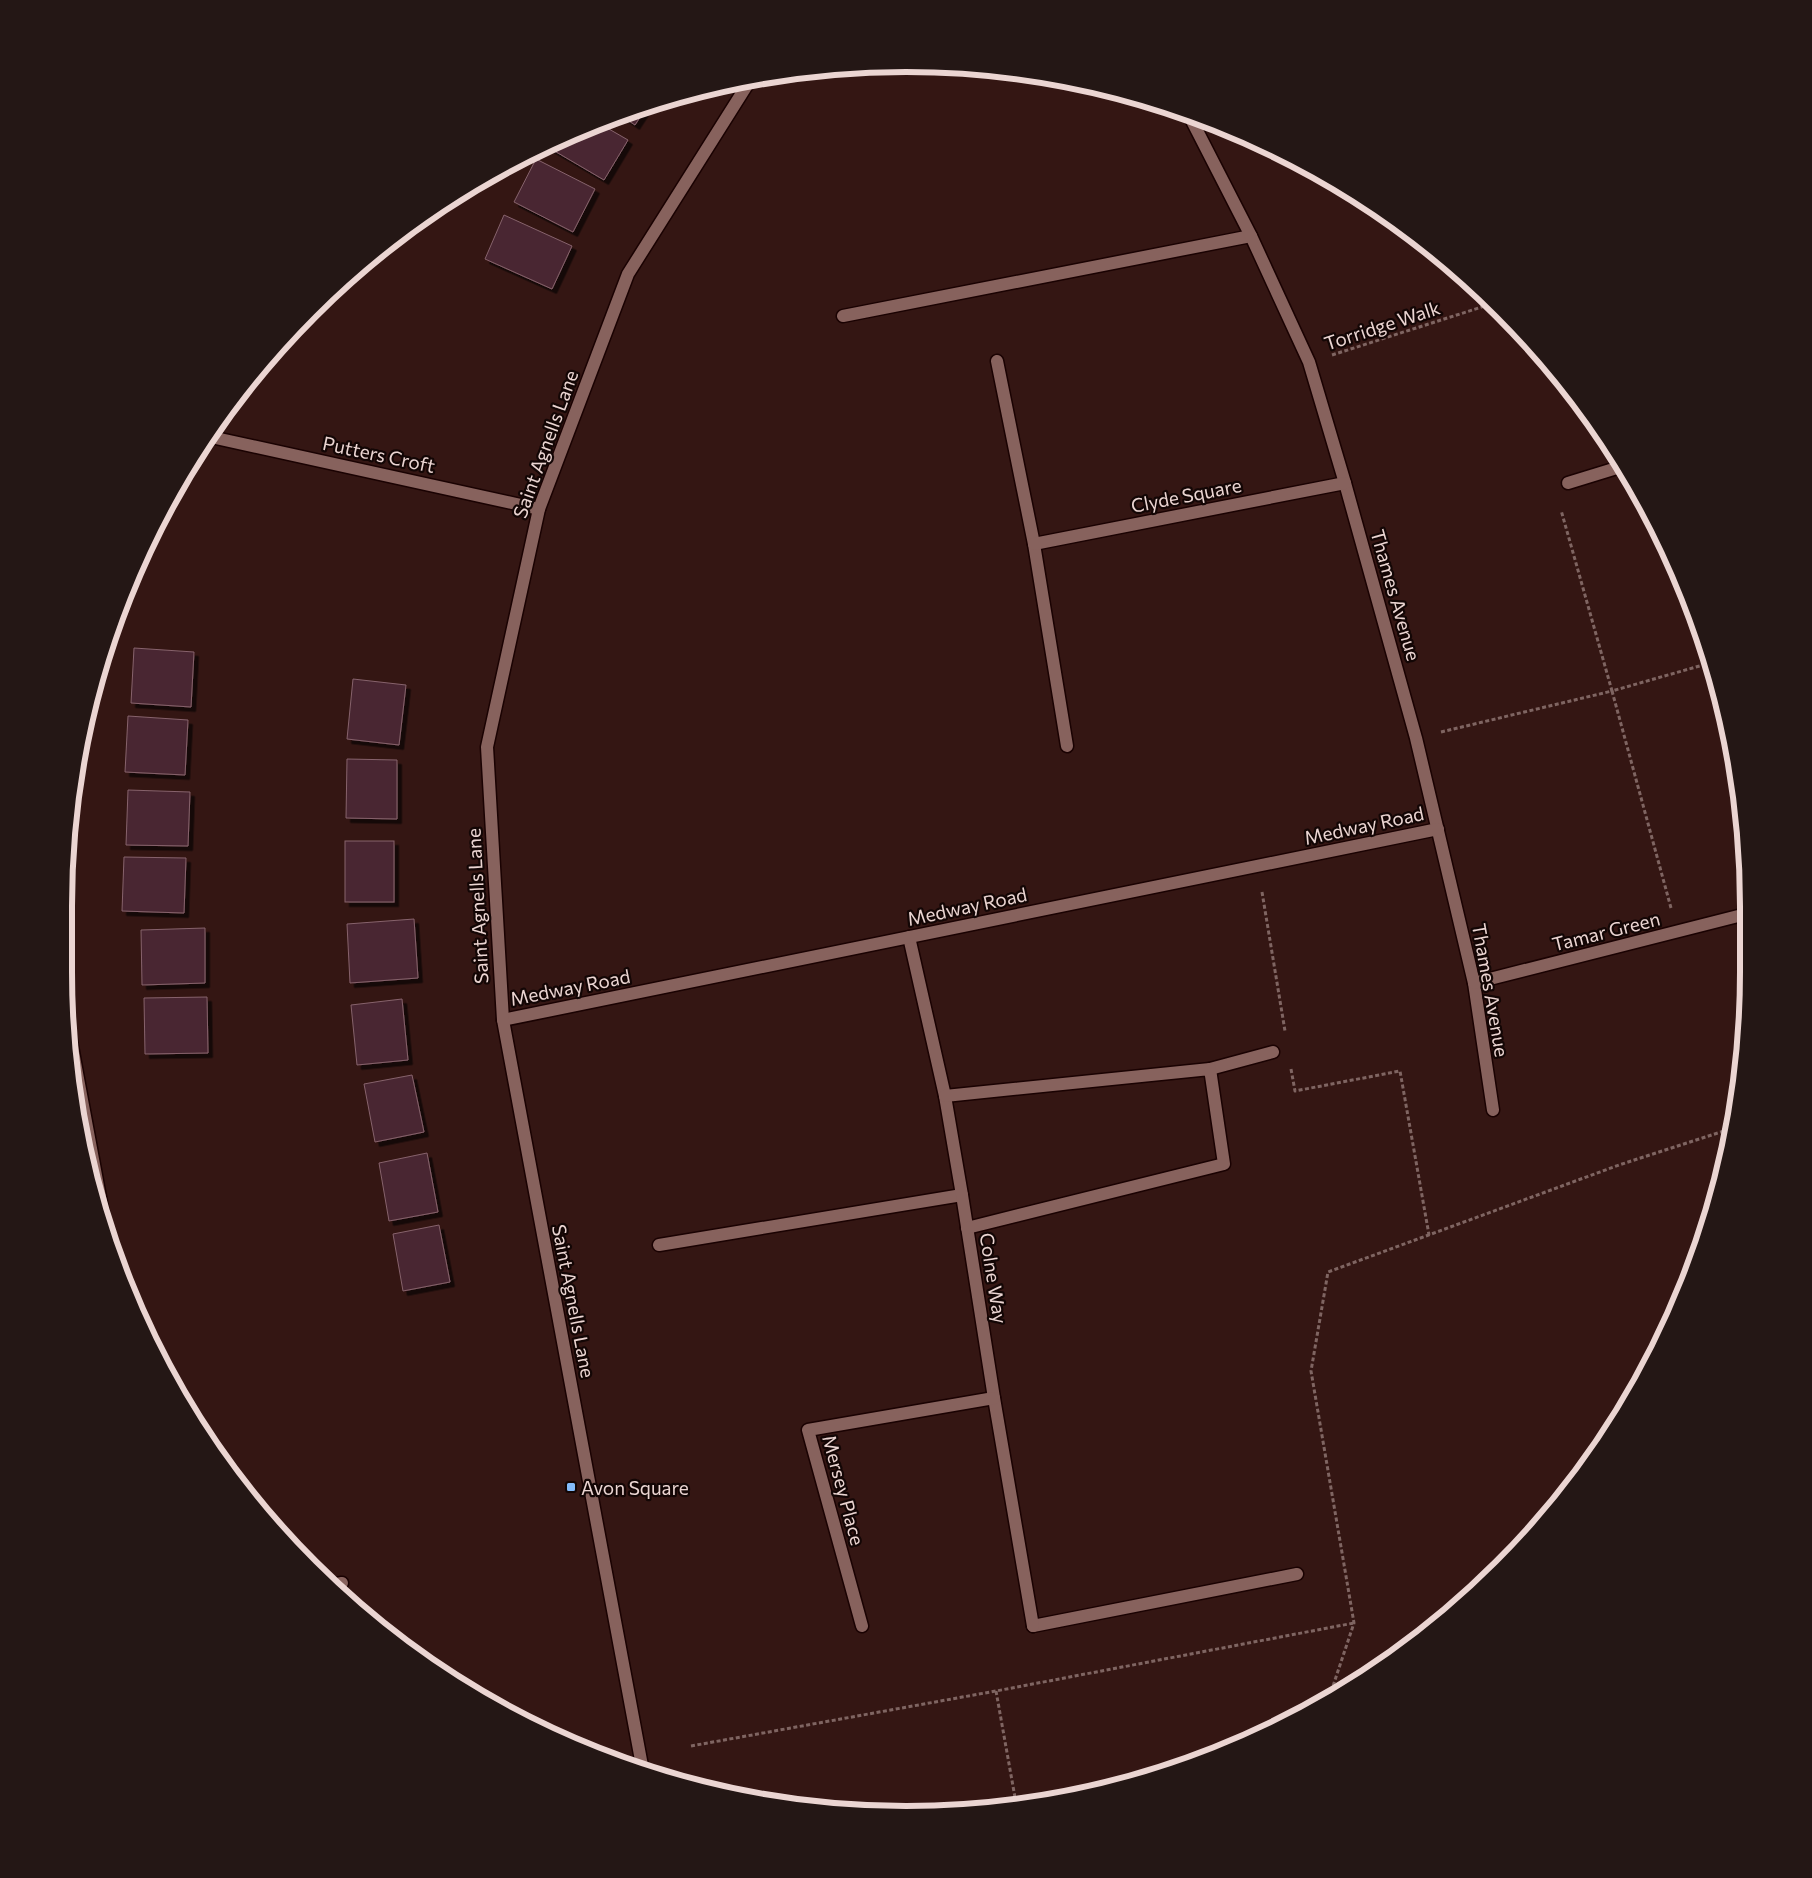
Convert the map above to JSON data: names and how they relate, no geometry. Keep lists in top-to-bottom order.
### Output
{
  "streets": {
    "street": [
      "Saint Agnells Lane",
      "Putters Croft",
      "Clyde Square",
      "Thames Avenue",
      "Medway Road",
      "Tamar Green",
      "Colne Way",
      "Mersey Place"
    ],
    "path": ["Torridge Walk"]
  },
  "crossings": [
    ["Torridge Walk", "Thames Avenue"],
    ["Saint Agnells Lane", "Putters Croft"],
    ["Saint Agnells Lane", "Medway Road"],
    ["Clyde Square", "Thames Avenue"],
    ["Thames Avenue", "Medway Road"],
    ["Thames Avenue", "Tamar Green"],
    ["Medway Road", "Colne Way"],
    ["Colne Way", "Mersey Place"]
  ],
  "places": {
    "transit": ["Avon Square"]
  }
}
